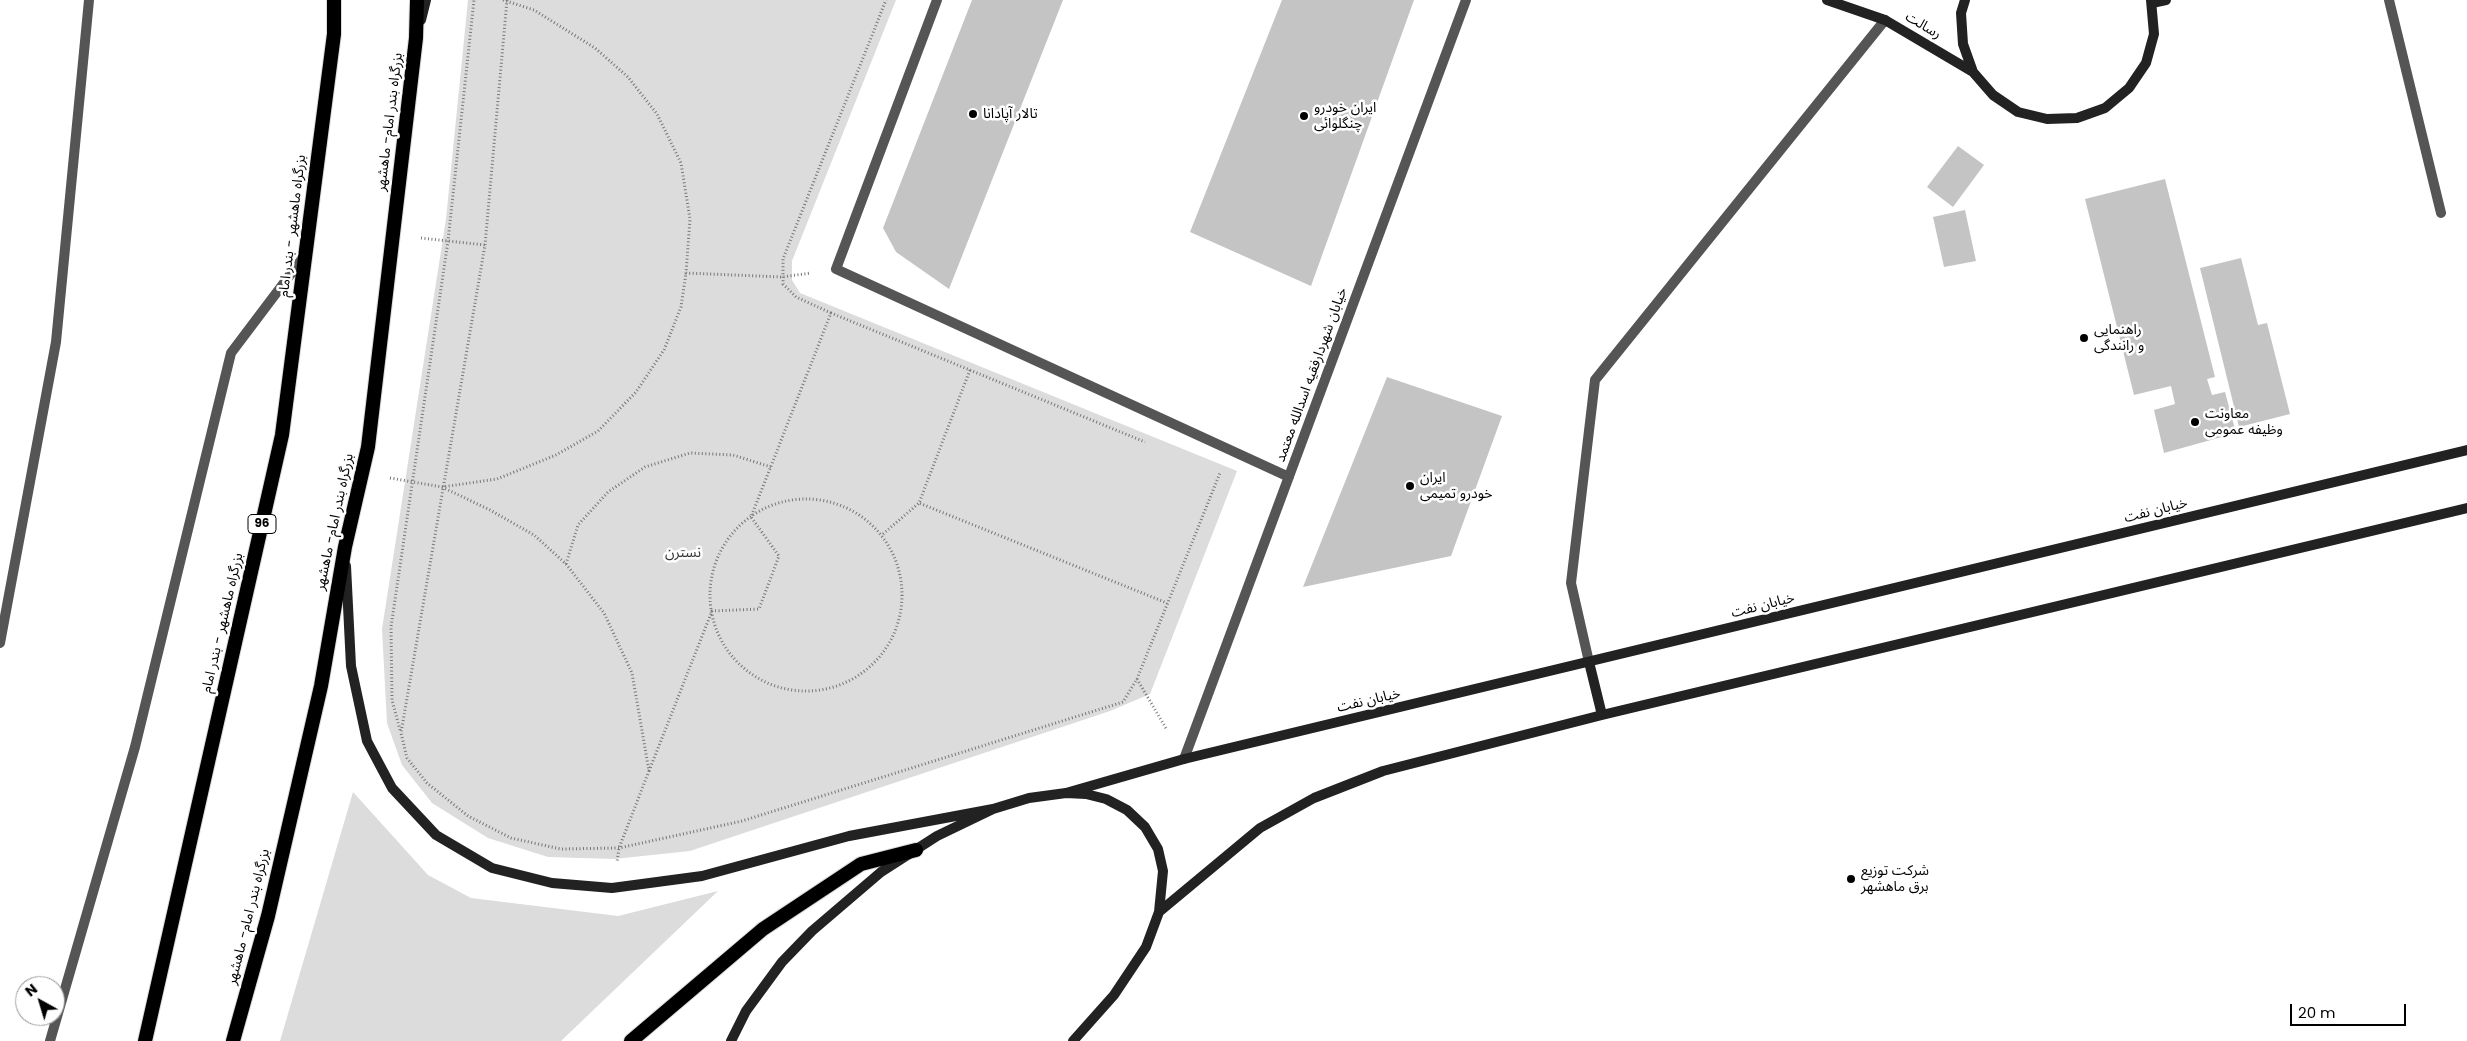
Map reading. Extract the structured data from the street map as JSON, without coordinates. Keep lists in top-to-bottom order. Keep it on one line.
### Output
{"streets":{"highway":["بزرگراه بندر امام- ماهشهر","بزرگراه ماهشهر - بندر امام","96"],"main road":["رسالت","خیابان نفت"],"street":["خیابان شهردارفقیه اسدالله معتمد"]},"crossings":[["خیابان شهردارفقیه اسدالله معتمد","خیابان نفت"]],"parks":["نسترن"],"places":["تالار آپادانا","ایران خودرو چنگلوائی","راهنمایی و رانندگی","معاونت وظیفه عمومی","ایران خودرو تمیمی","شرکت توزیع برق ماهشهر"],"scale_bar":"20 m","north":"top left"}
